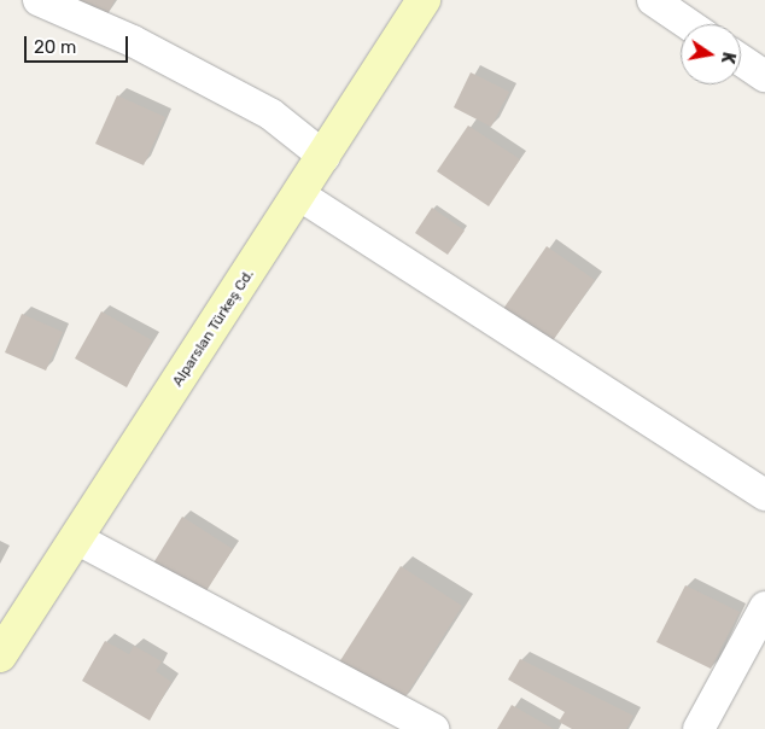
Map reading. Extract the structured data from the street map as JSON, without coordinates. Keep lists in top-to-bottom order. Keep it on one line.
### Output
{"streets":{"street":["Alparslan Türkeş Cd."]},"scale_bar":"20 m","north":"right"}
